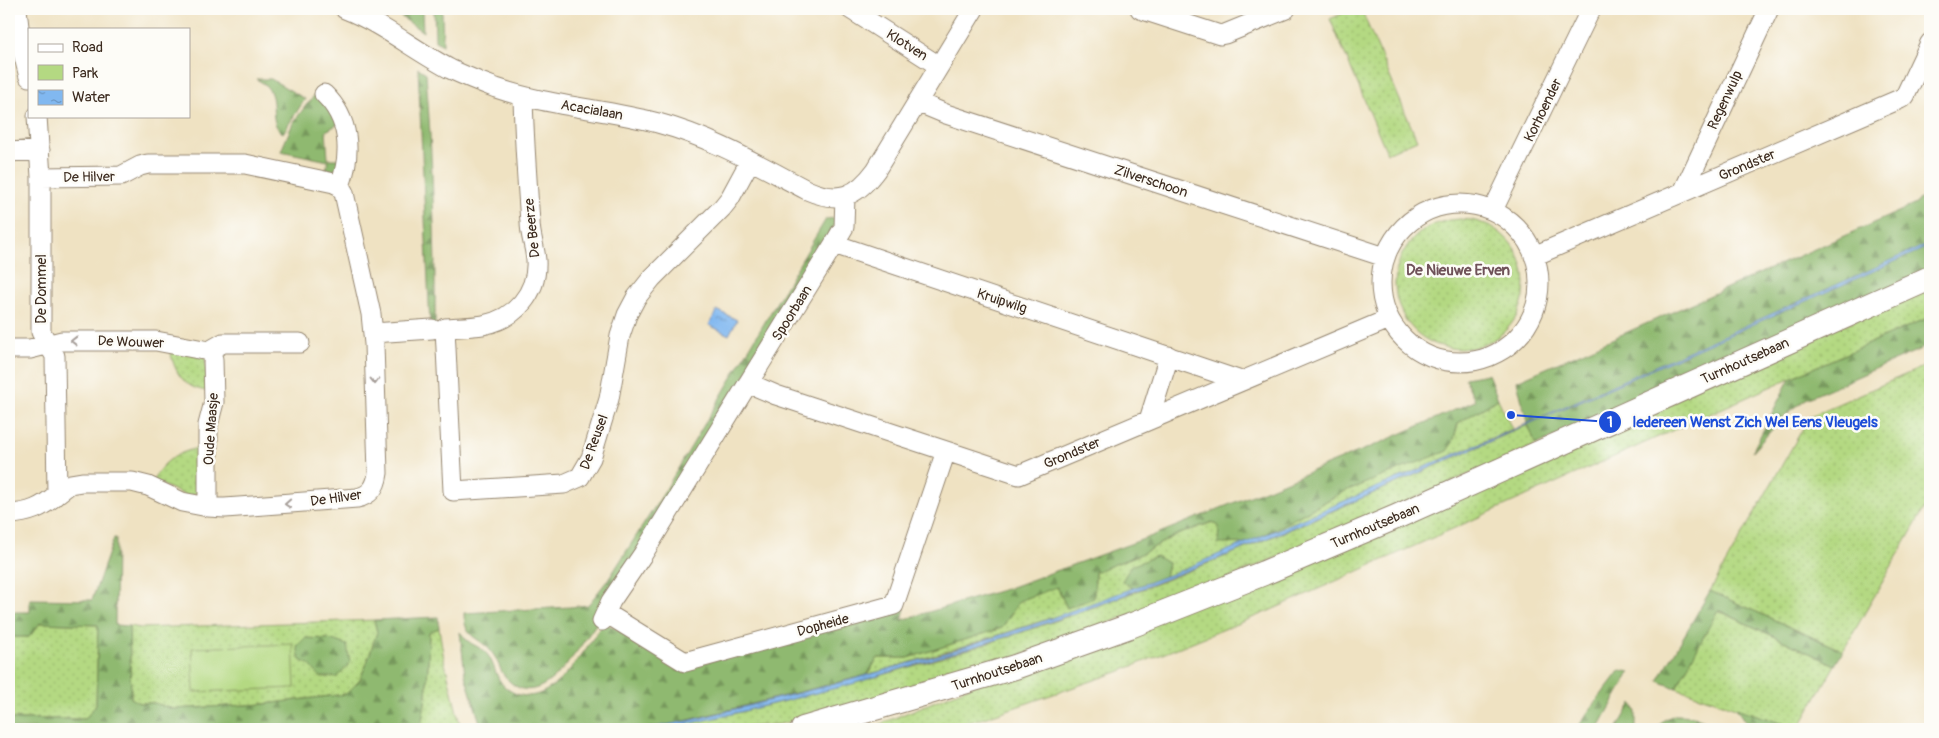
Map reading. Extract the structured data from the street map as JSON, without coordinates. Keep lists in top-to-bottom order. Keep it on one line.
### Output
{"streets":{"main road":["Turnhoutsebaan"],"street":["Klotven","Regenwulp","Acacialaan","Korhoender","Grondster","De Hilver","Zilverschoon","De Beerze","De Dommel","Kruipwilg","Spoorbaan","De Wouwer","Oude Maasje","De Reusel","Dopheide"]},"crossings":[["Regenwulp","Grondster"],["Acacialaan","De Beerze"],["Acacialaan","Spoorbaan"],["Acacialaan","De Reusel"],["Korhoender","Grondster"],["Korhoender","Zilverschoon"],["Grondster","Zilverschoon"],["Grondster","Kruipwilg"],["Grondster","Spoorbaan"],["Grondster","Dopheide"],["De Hilver","De Beerze"],["De Hilver","De Dommel"],["De Hilver","Oude Maasje"],["De Beerze","De Reusel"],["De Dommel","De Wouwer"],["Kruipwilg","Spoorbaan"],["Spoorbaan","Dopheide"],["De Wouwer","Oude Maasje"]],"one_way":["De Wouwer"],"districts":["De Nieuwe Erven"],"places":["Iedereen Wenst Zich Wel Eens Vleugels"],"legend":["Road","Park","Water"]}
